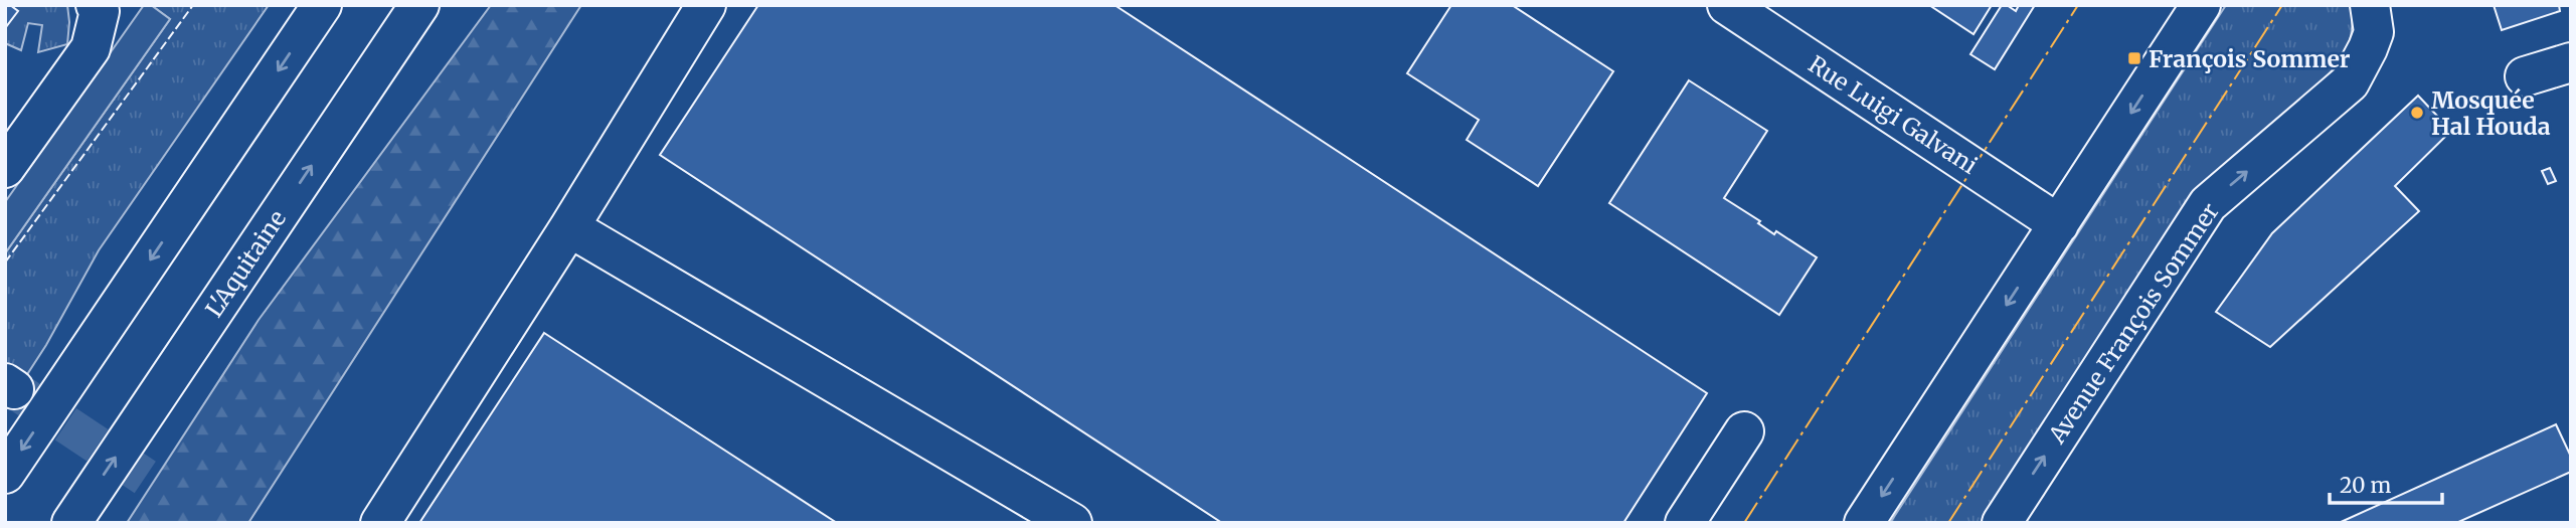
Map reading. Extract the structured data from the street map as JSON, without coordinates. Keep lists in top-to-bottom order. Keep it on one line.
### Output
{"streets":{"main road":["Rue Luigi Galvani","L'Aquitaine","Avenue François Sommer"]},"places":{"transit":["François Sommer"],"other":["Mosquée Hal Houda"]},"scale_bar":"20 m"}
